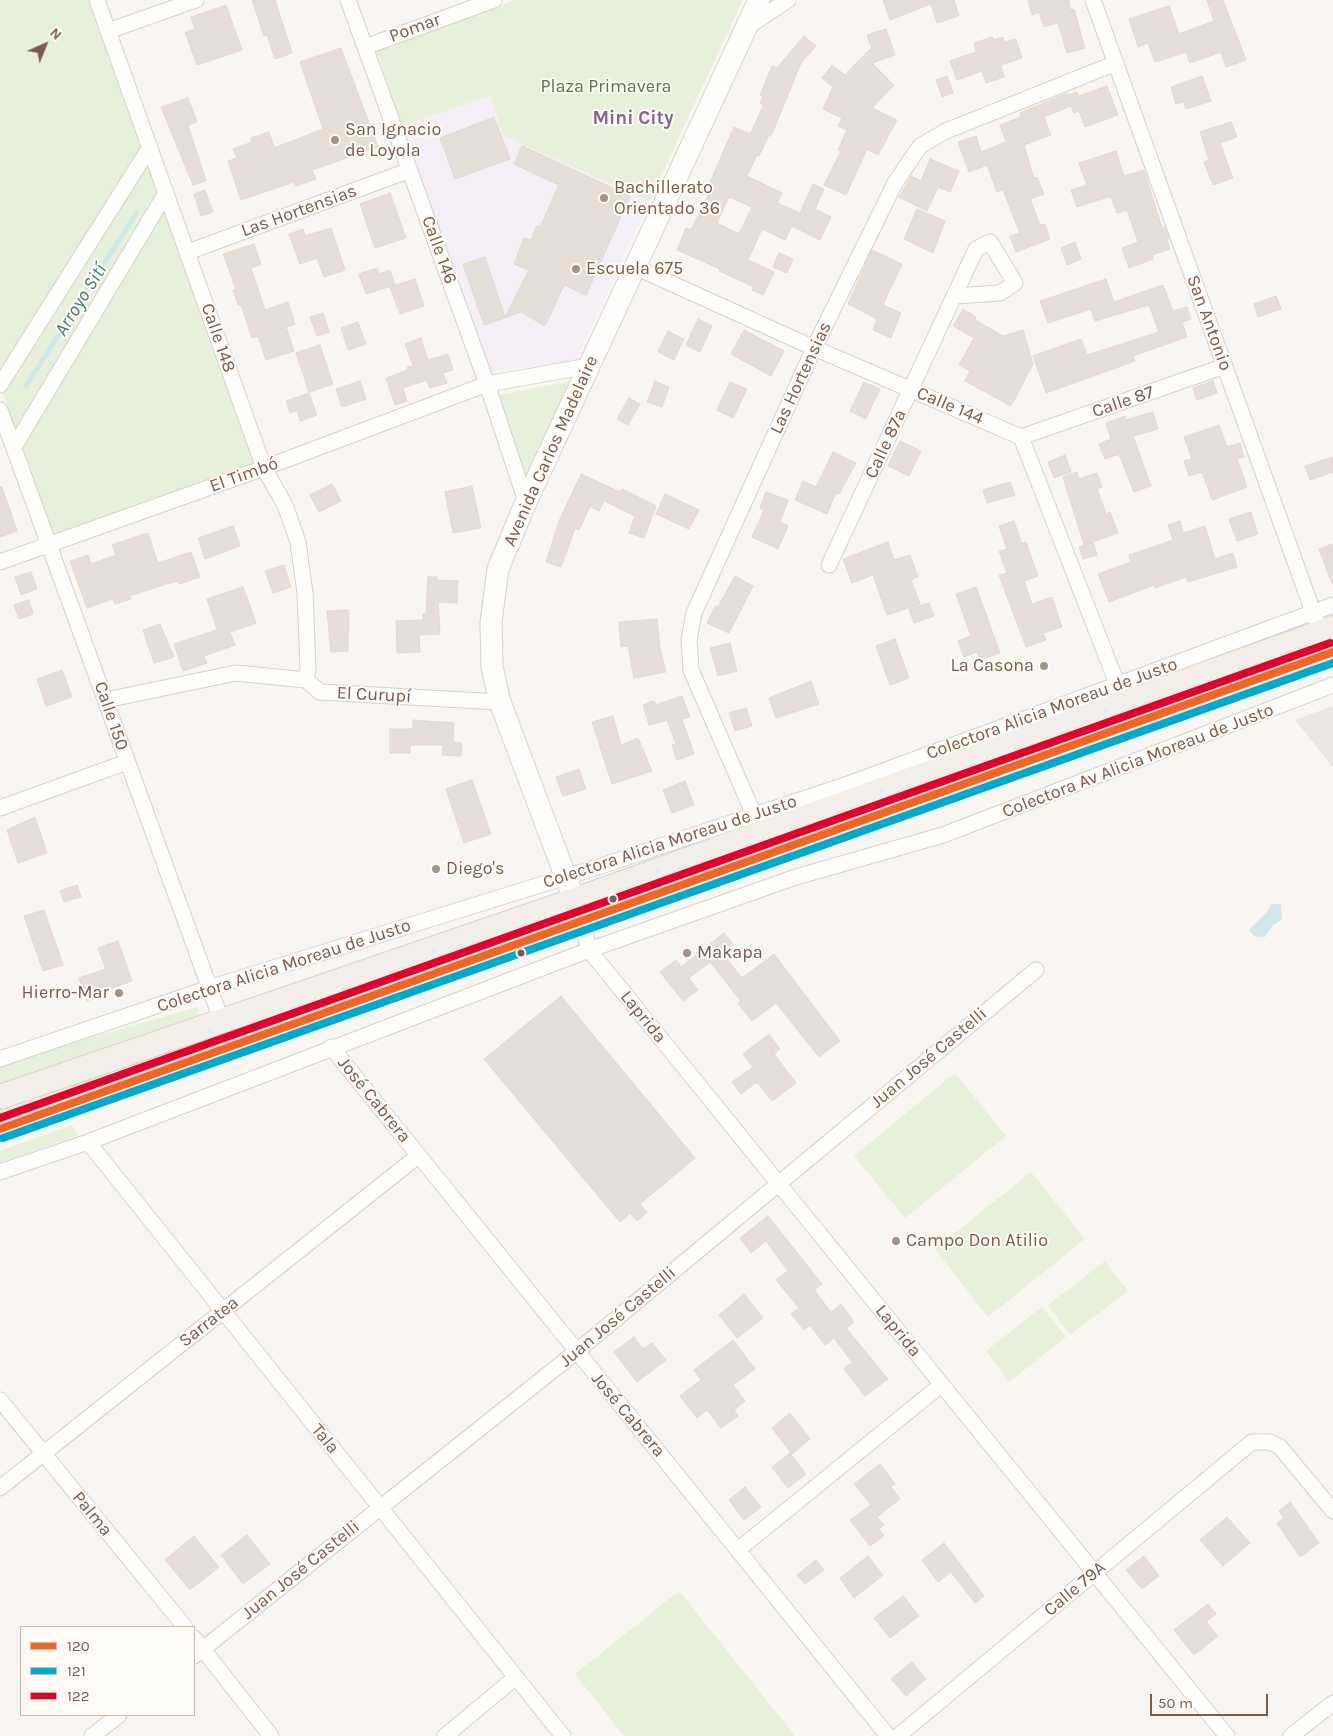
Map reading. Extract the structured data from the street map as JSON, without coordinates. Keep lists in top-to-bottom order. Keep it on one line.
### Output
{"streets":{"main road":["Avenida Carlos Madelaire"],"street":["Pomar","Las Hortensias","Calle 146","San Antonio","Calle 148","Calle 87","Calle 144","Calle 87a","El Timbó","El Curupí","Colectora Alicia Moreau de Justo","Calle 150","Colectora Av Alicia Moreau de Justo","Laprida","Juan José Castelli","José Cabrera","Sarratea","Tala","Palma","Calle 79A"]},"crossings":[["Pomar","Calle 146"],["Las Hortensias","Calle 146"],["Las Hortensias","San Antonio"],["Las Hortensias","Calle 148"],["Las Hortensias","Calle 144"],["Las Hortensias","Colectora Alicia Moreau de Justo"],["Calle 146","Avenida Carlos Madelaire"],["Calle 146","El Timbó"],["San Antonio","Calle 87"],["San Antonio","Colectora Alicia Moreau de Justo"],["Calle 148","El Timbó"],["Calle 148","El Curupí"],["Calle 87","Calle 144"],["Calle 144","Calle 87a"],["Calle 144","Avenida Carlos Madelaire"],["Avenida Carlos Madelaire","El Curupí"],["Avenida Carlos Madelaire","Colectora Alicia Moreau de Justo"],["Avenida Carlos Madelaire","Laprida"],["El Timbó","Calle 150"],["El Curupí","Calle 150"],["Colectora Alicia Moreau de Justo","Calle 150"],["Colectora Av Alicia Moreau de Justo","Laprida"],["Laprida","Juan José Castelli"],["Laprida","Calle 79A"],["Juan José Castelli","José Cabrera"],["Juan José Castelli","Tala"],["José Cabrera","Sarratea"],["Sarratea","Tala"],["Sarratea","Palma"]],"districts":["Mini City"],"water":["Arroyo Sití"],"parks":["Plaza Primavera"],"places":["San Ignacio de Loyola","Bachillerato Orientado 36","Escuela 675","La Casona","Diego's","Makapa","Hierro-Mar","Campo Don Atilio"],"lines":["transit line 122","transit line 120","transit line 121"],"legend":["120","121","122"],"scale_bar":"50 m","north":"top right"}
